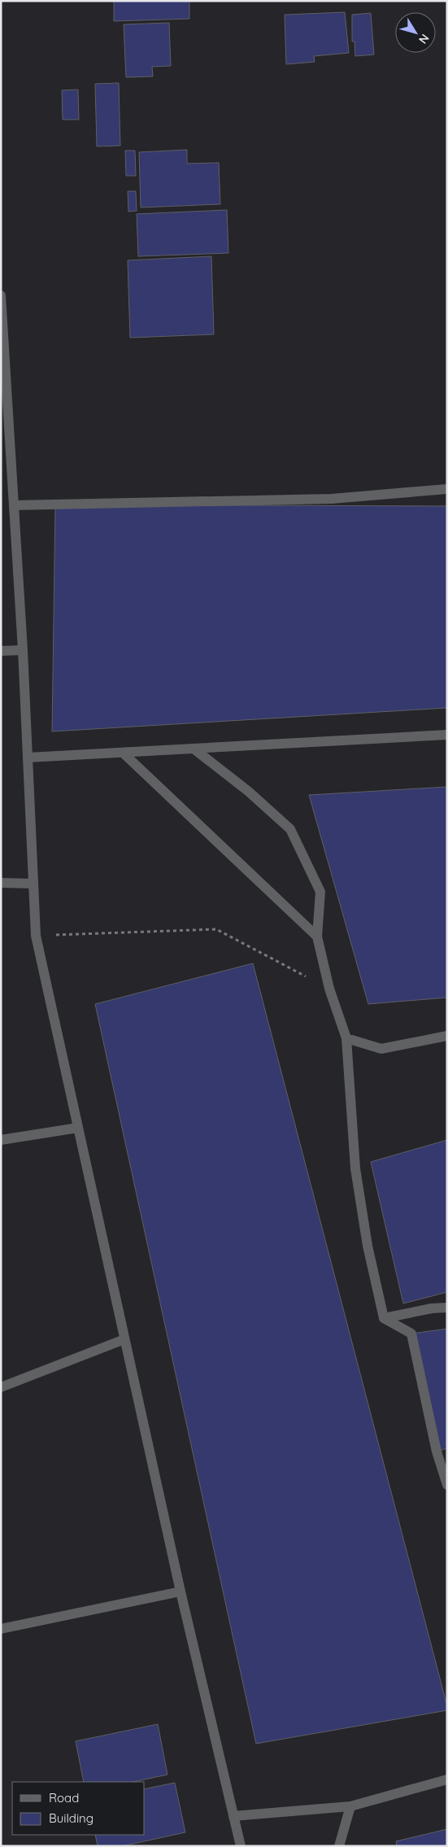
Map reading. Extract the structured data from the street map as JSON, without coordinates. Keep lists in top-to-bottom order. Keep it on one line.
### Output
{"legend":["Road","Building"],"north":"bottom right"}
